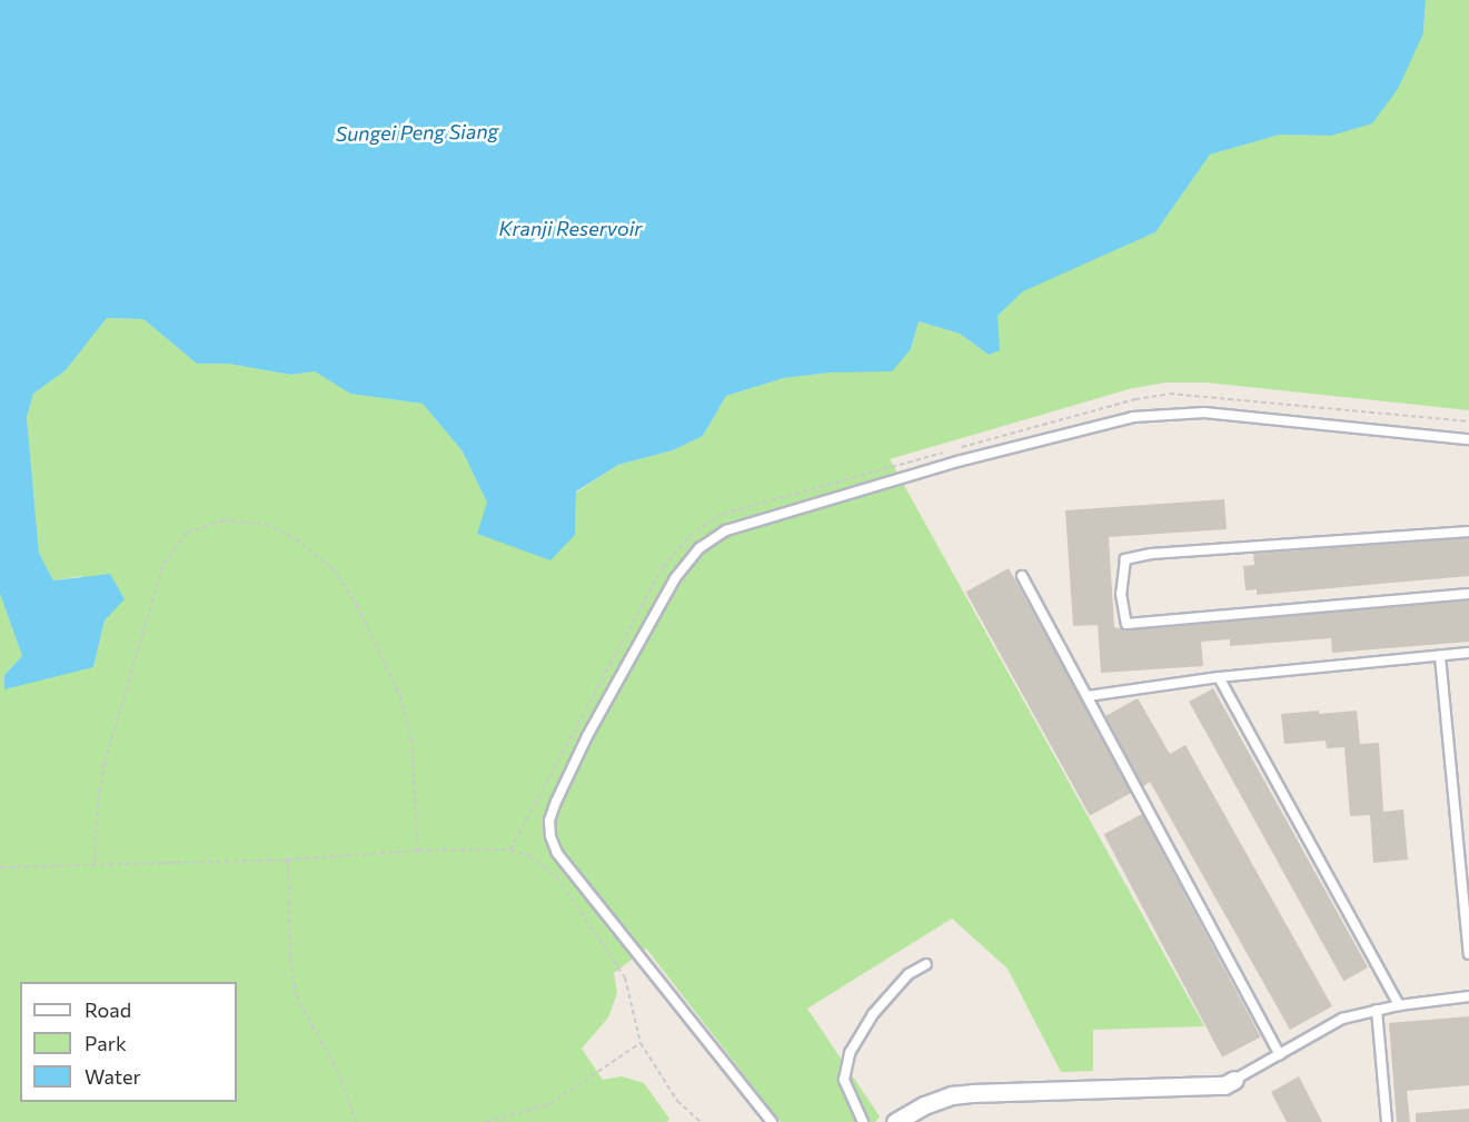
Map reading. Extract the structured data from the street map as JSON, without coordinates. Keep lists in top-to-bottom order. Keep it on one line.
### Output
{"water":["Sungei Peng Siang","Kranji Reservoir"],"legend":["Road","Park","Water"]}
